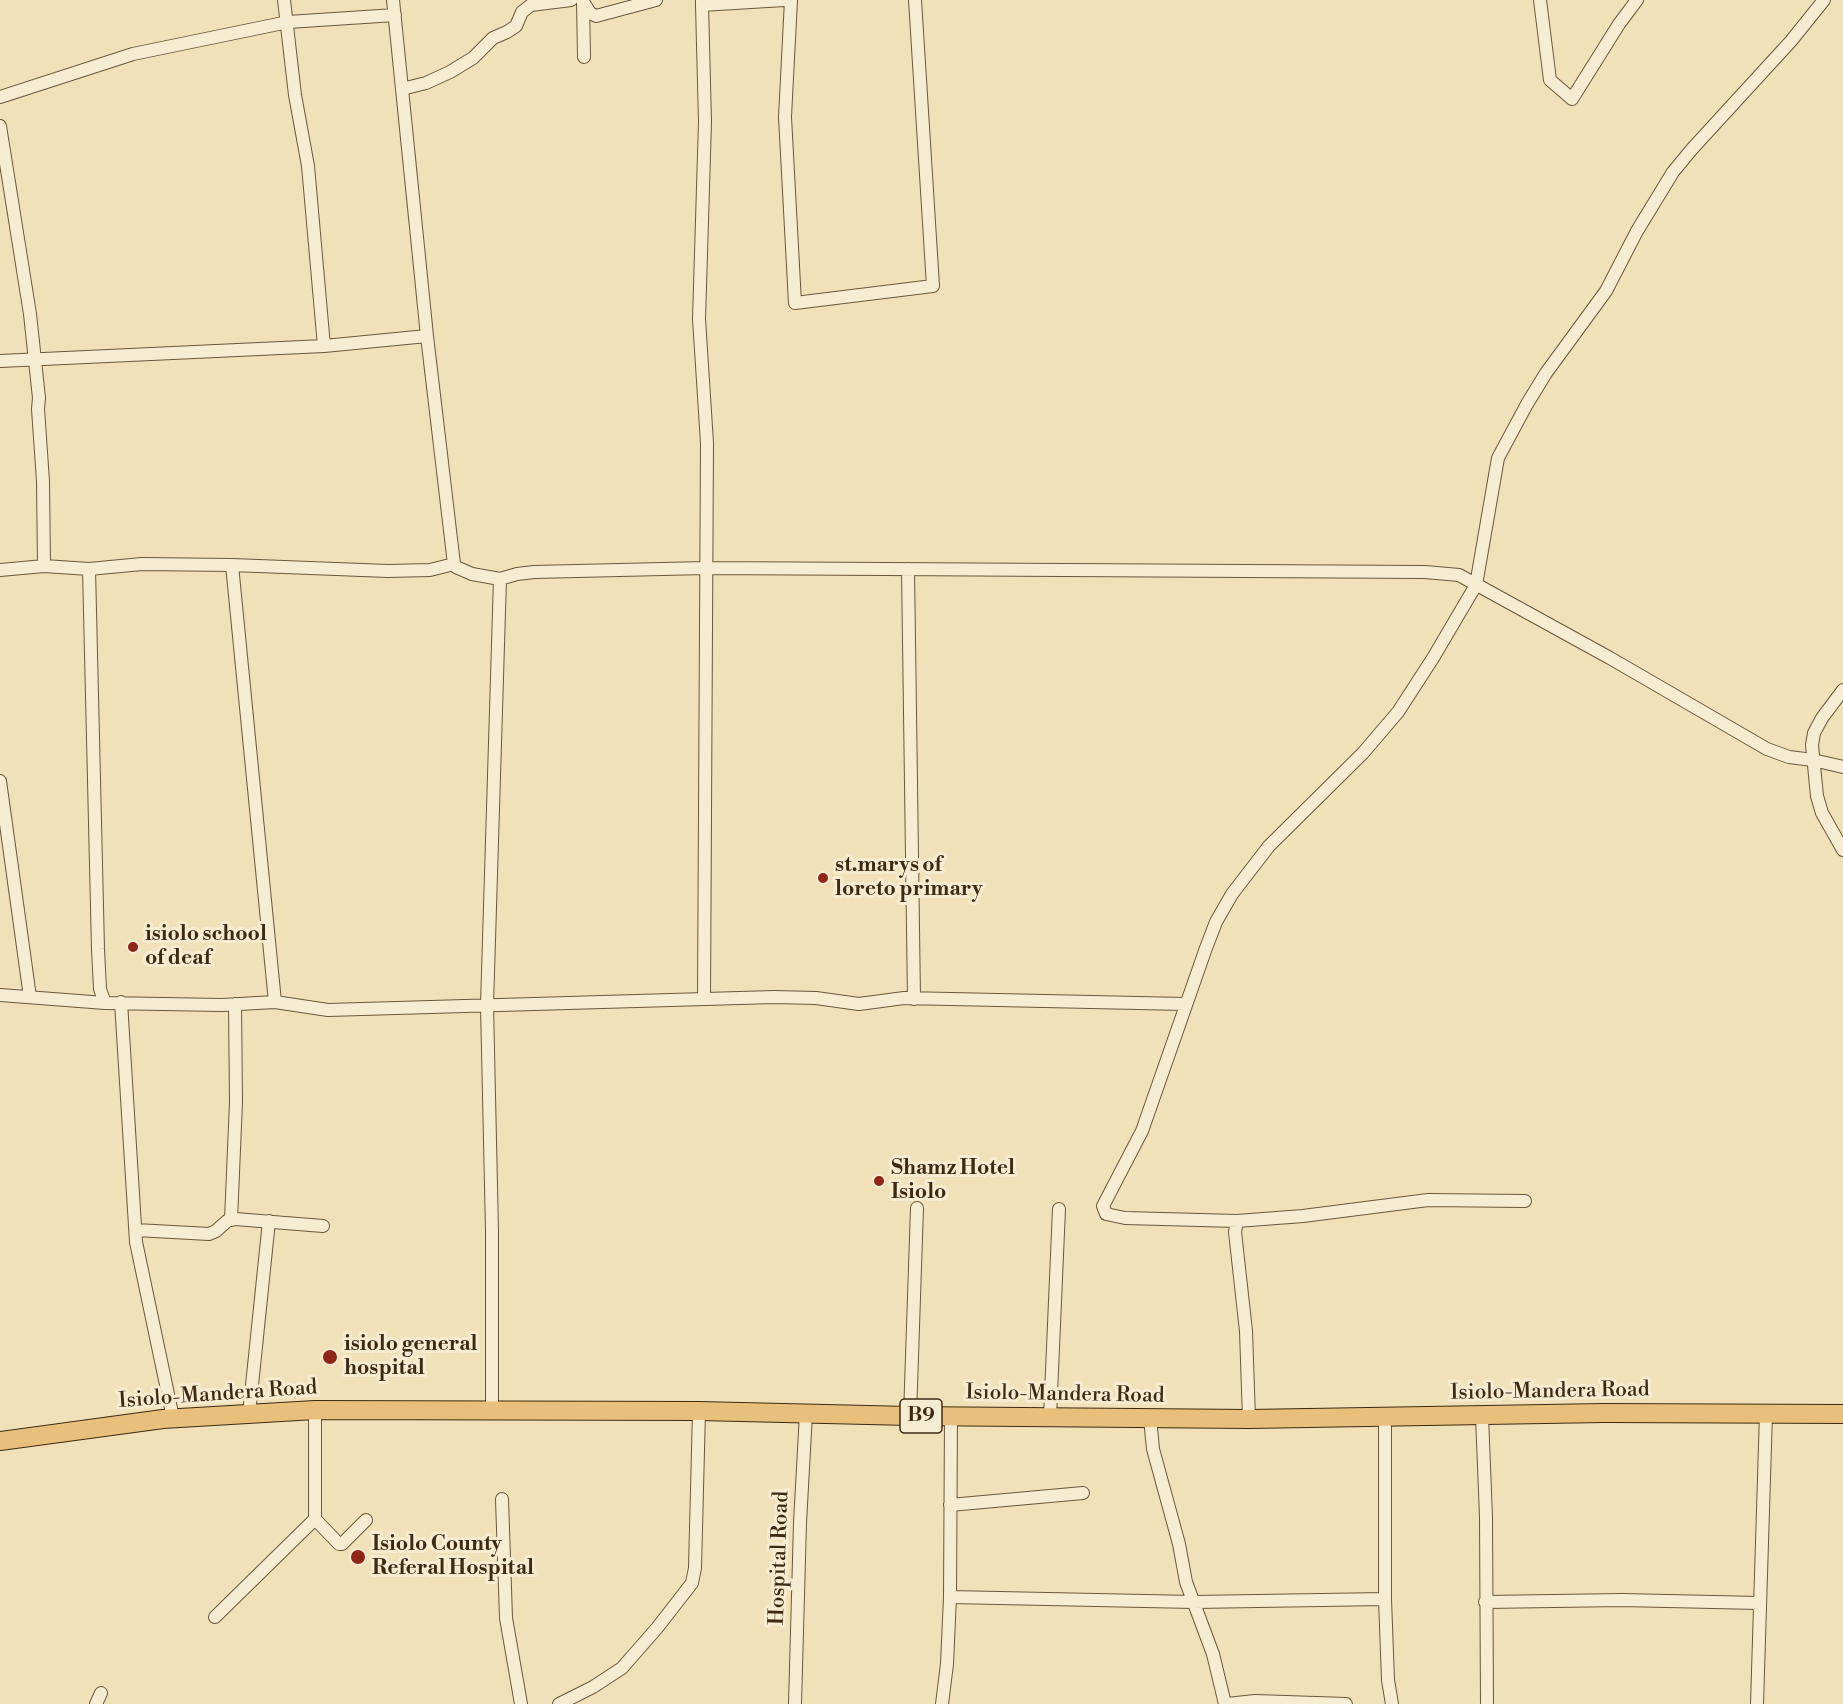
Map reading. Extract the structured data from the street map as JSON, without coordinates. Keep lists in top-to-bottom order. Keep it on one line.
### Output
{"streets":{"highway":["Isiolo-Mandera Road","B9"],"street":["Hospital Road"]},"crossings":[["Isiolo-Mandera Road","Hospital Road"]],"places":["st.marys of loreto primary","isiolo school of deaf","Shamz Hotel Isiolo","isiolo general hospital","Isiolo County Referal Hospital"]}
